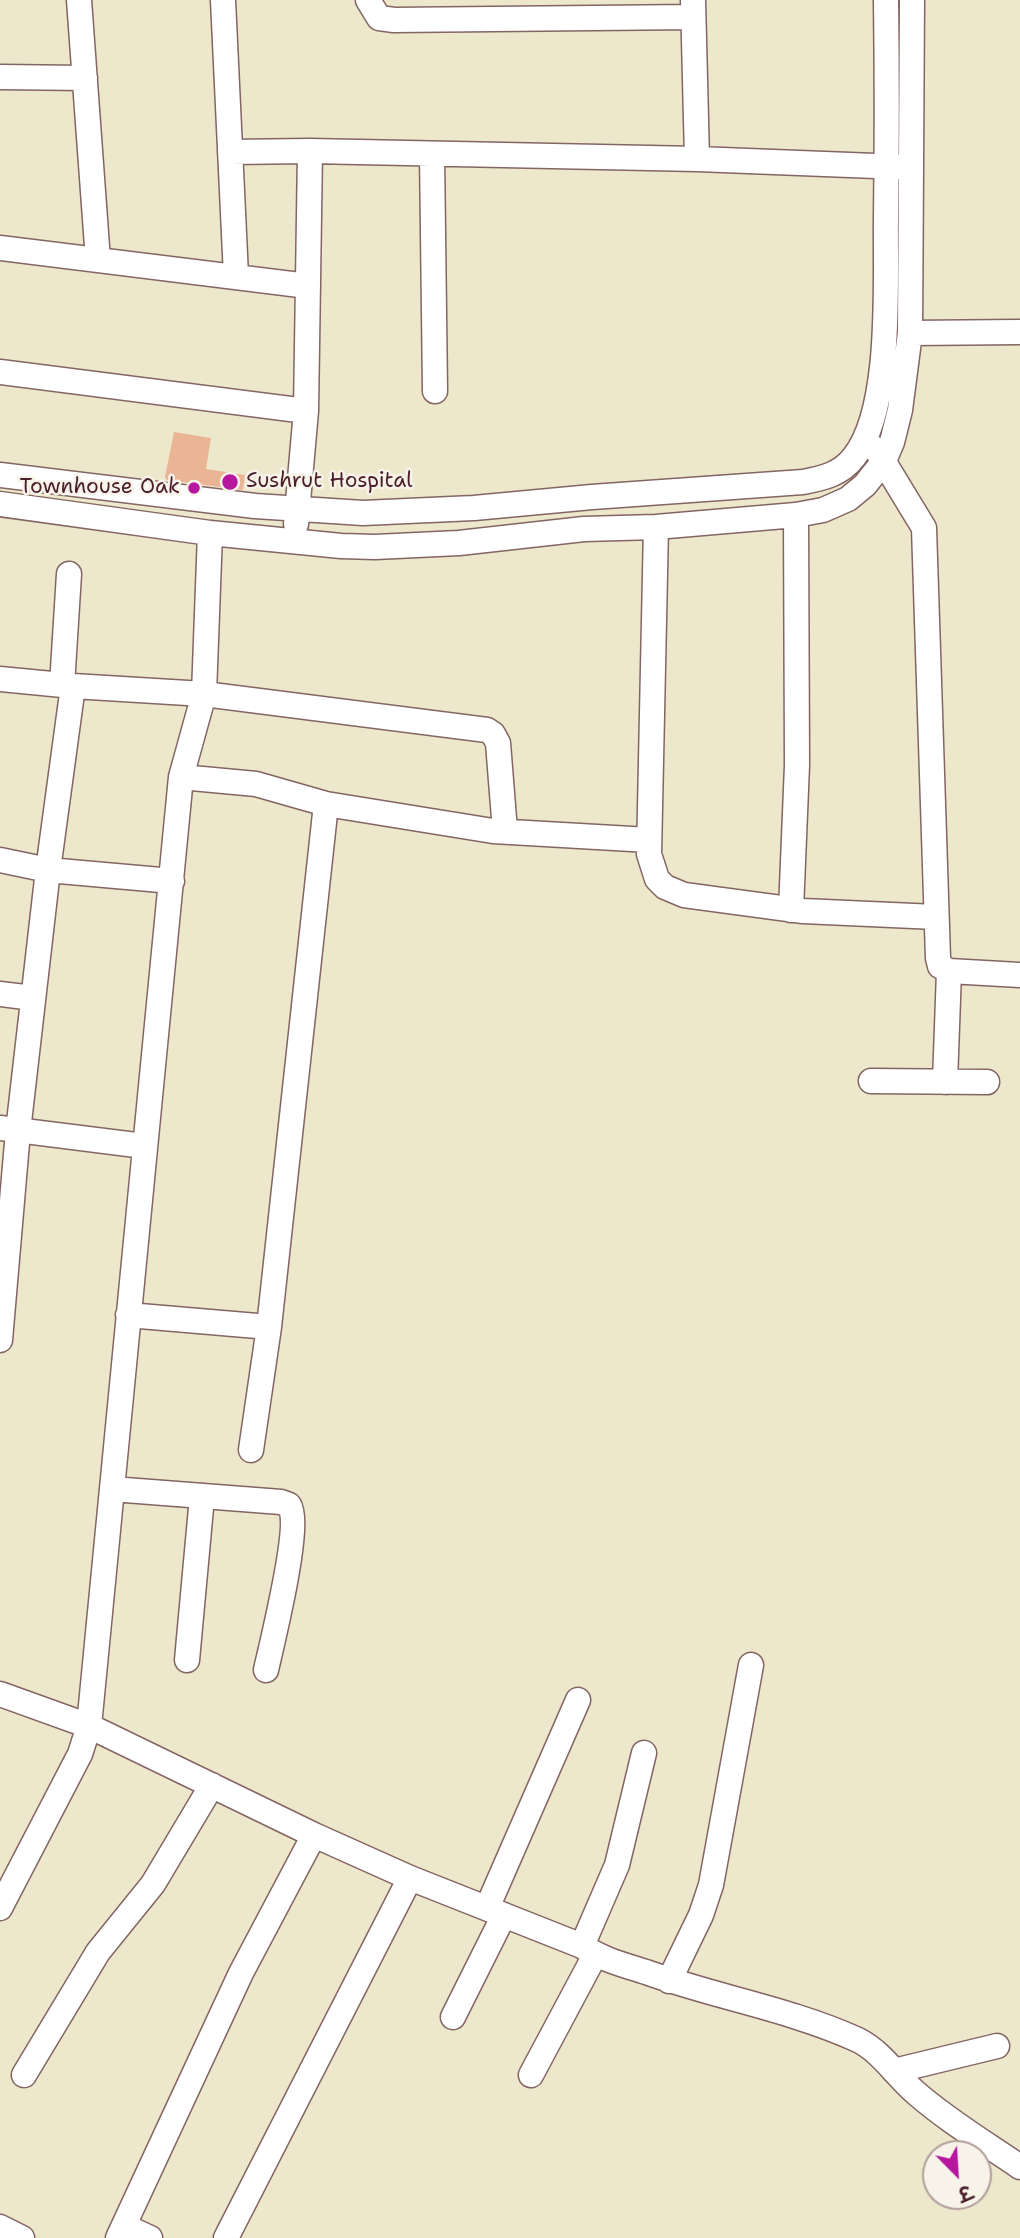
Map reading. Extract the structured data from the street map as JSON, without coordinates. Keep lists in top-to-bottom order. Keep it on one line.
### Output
{"places":["Sushrut Hospital","Townhouse Oak"],"north":"bottom right"}
